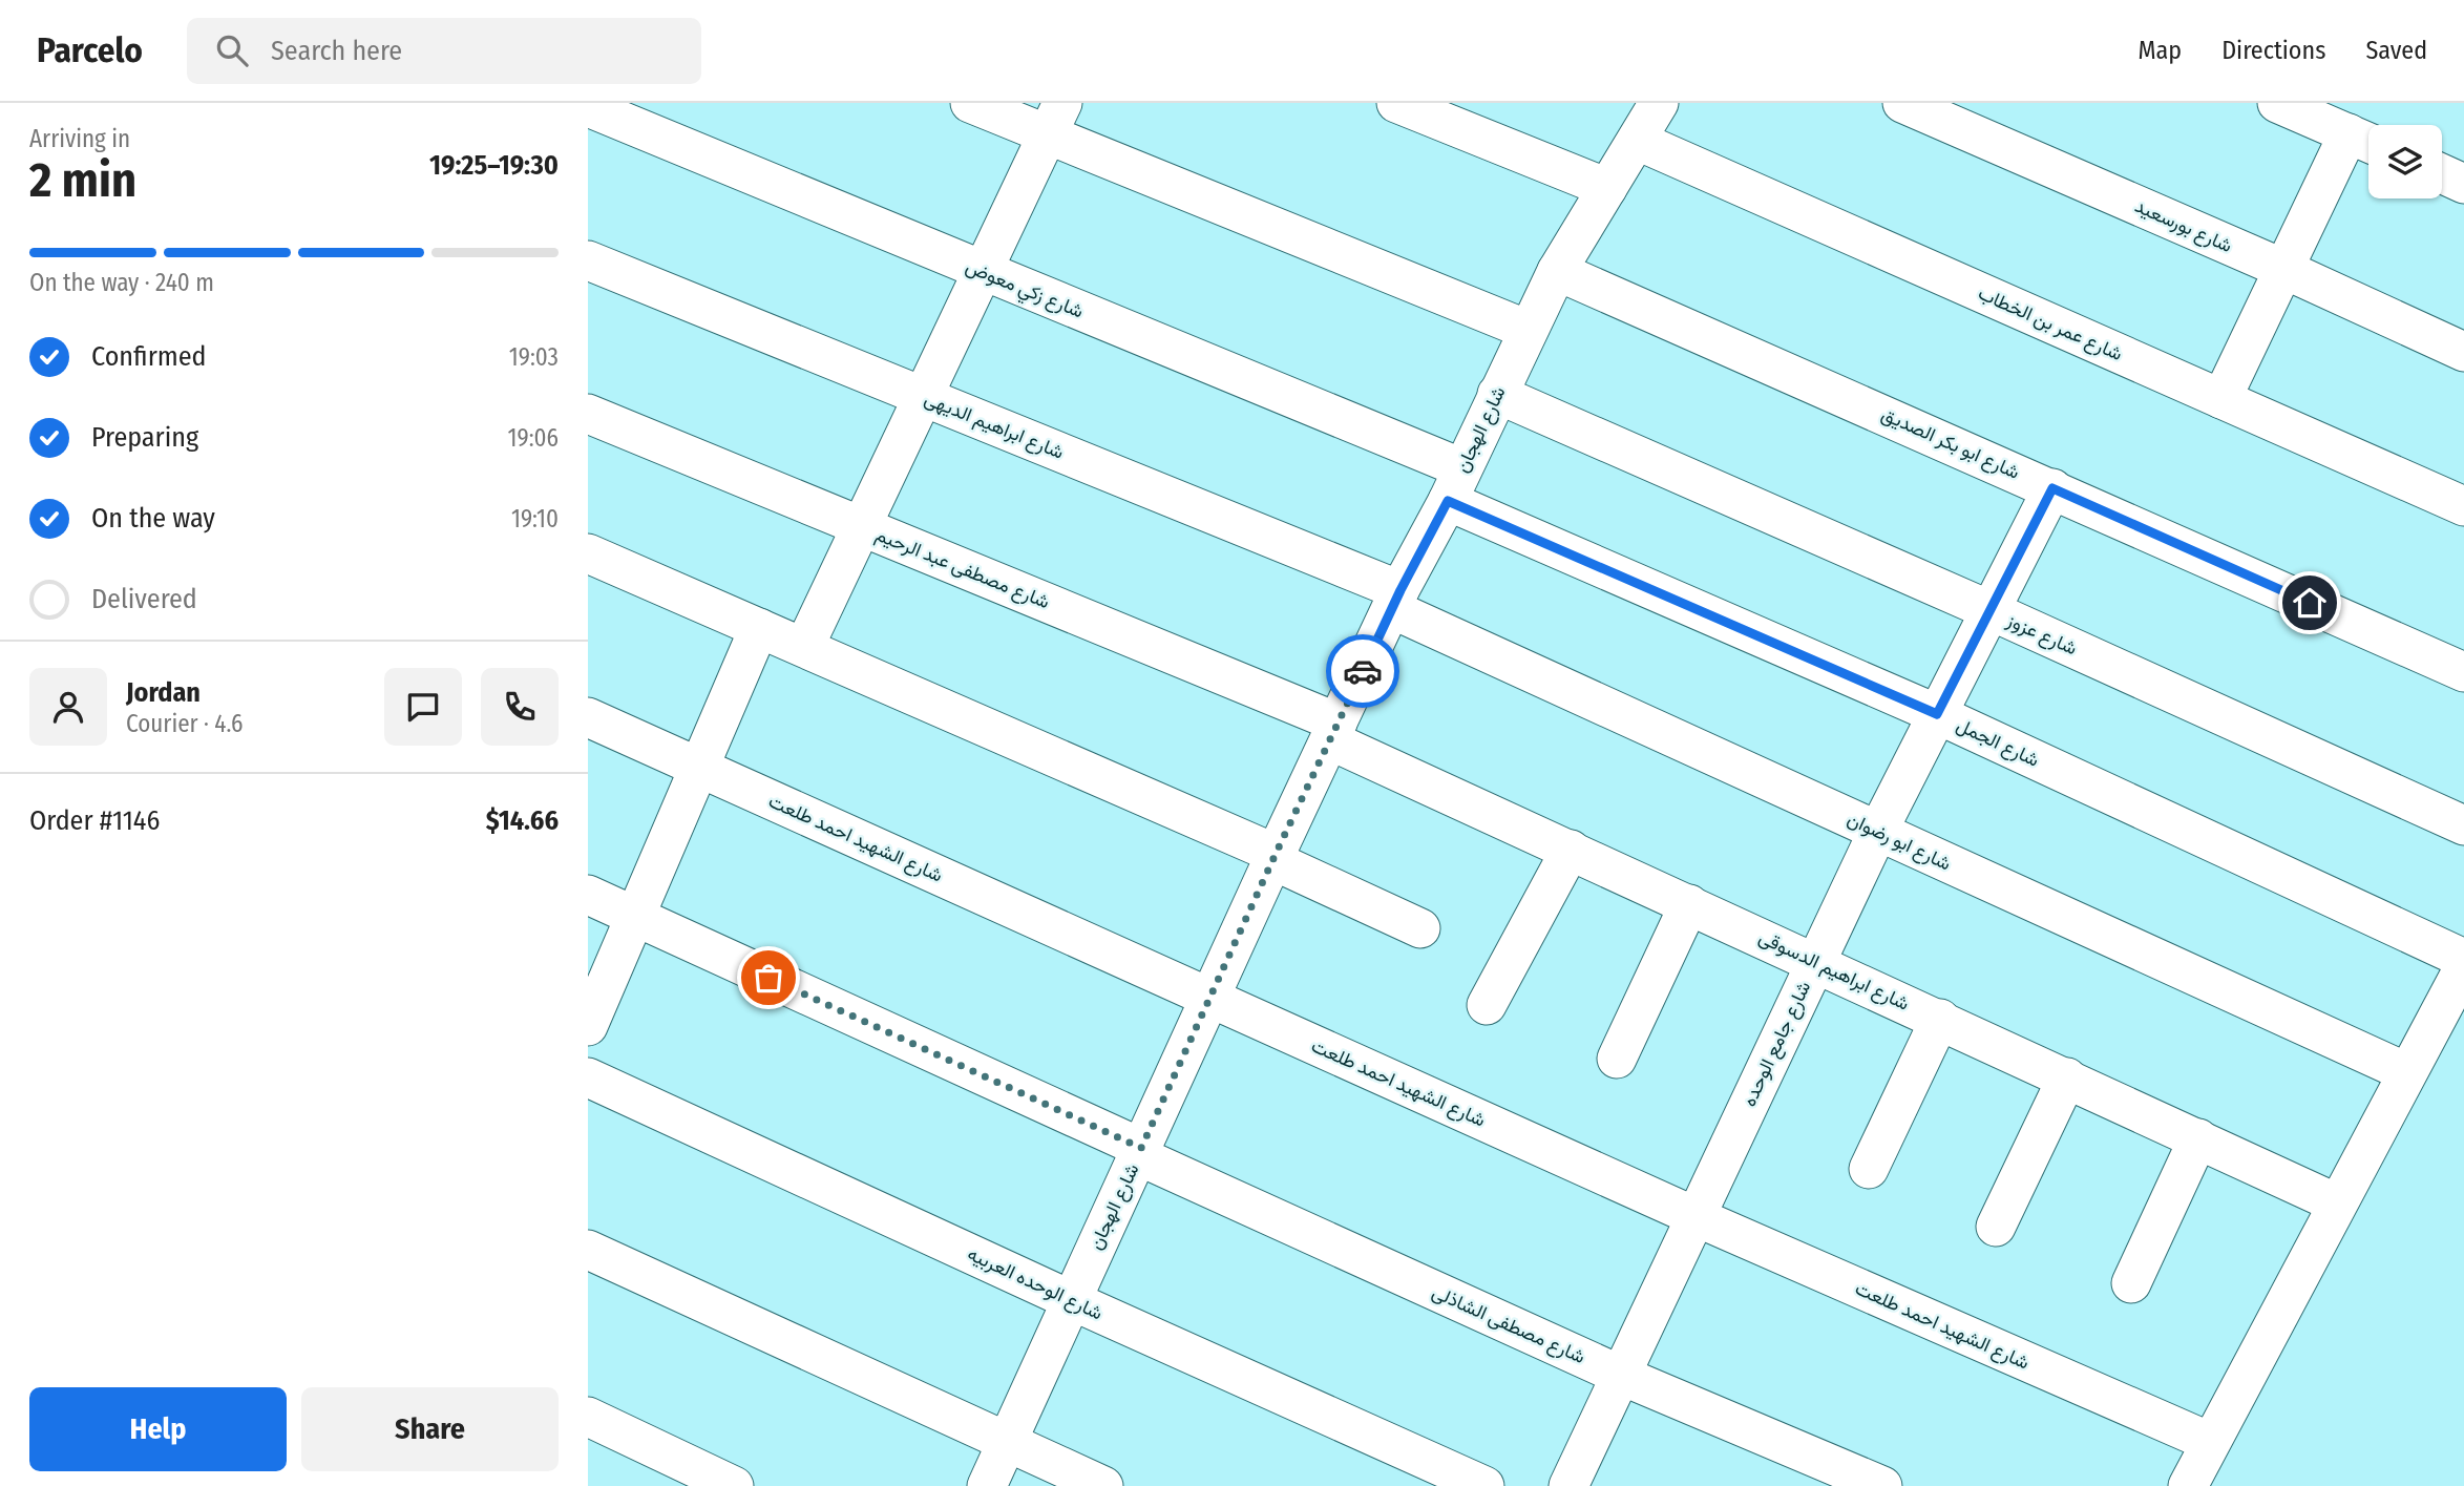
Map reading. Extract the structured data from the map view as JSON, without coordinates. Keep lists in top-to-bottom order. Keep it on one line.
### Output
{"streets":{"street":["شارع بورسعيد","شارع زكي معوض","شارع عمر بن الخطاب","شارع ابراهيم الديهى","شارع الهجان","شارع ابو بكر الصديق","شارع مصطفى عبد الرحيم","شارع عزوز","شارع الجمل","شارع الشهيد احمد طلعت","شارع ابو رضوان","شارع ابراهيم الدسوقى","شارع جامع الوحده","شارع الوحده العربيه","شارع مصطفى الشاذلى"]},"crossings":[["شارع زكي معوض","شارع الهجان"],["شارع زكي معوض","شارع الجمل"],["شارع عمر بن الخطاب","شارع الهجان"],["شارع ابراهيم الديهى","شارع الهجان"],["شارع ابراهيم الديهى","شارع ابو رضوان"],["شارع الهجان","شارع ابو بكر الصديق"],["شارع الهجان","شارع مصطفى عبد الرحيم"],["شارع الهجان","شارع عزوز"],["شارع الهجان","شارع الجمل"],["شارع الهجان","شارع الشهيد احمد طلعت"],["شارع الهجان","شارع ابو رضوان"],["شارع الهجان","شارع ابراهيم الدسوقى"],["شارع الهجان","شارع الوحده العربيه"],["شارع الهجان","شارع مصطفى الشاذلى"],["شارع ابو بكر الصديق","شارع جامع الوحده"],["شارع مصطفى عبد الرحيم","شارع ابراهيم الدسوقى"],["شارع عزوز","شارع جامع الوحده"],["شارع الجمل","شارع جامع الوحده"],["شارع الشهيد احمد طلعت","شارع جامع الوحده"],["شارع ابو رضوان","شارع جامع الوحده"],["شارع ابراهيم الدسوقى","شارع جامع الوحده"],["شارع جامع الوحده","شارع مصطفى الشاذلى"]],"page":{"header":"Parcelo","search":"Search here","nav":["Map","Directions","Saved"],"heading":["2 min","Arriving in","19:25–19:30"],"panel":["Jordan","Courier · 4.6","Order #1146","$14.66"],"bar":"On the way · 240 m","list":[["Confirmed","19:03"],["Preparing","19:06"],["On the way","19:10"],"Delivered"],"buttons":["Help","Share"]}}
